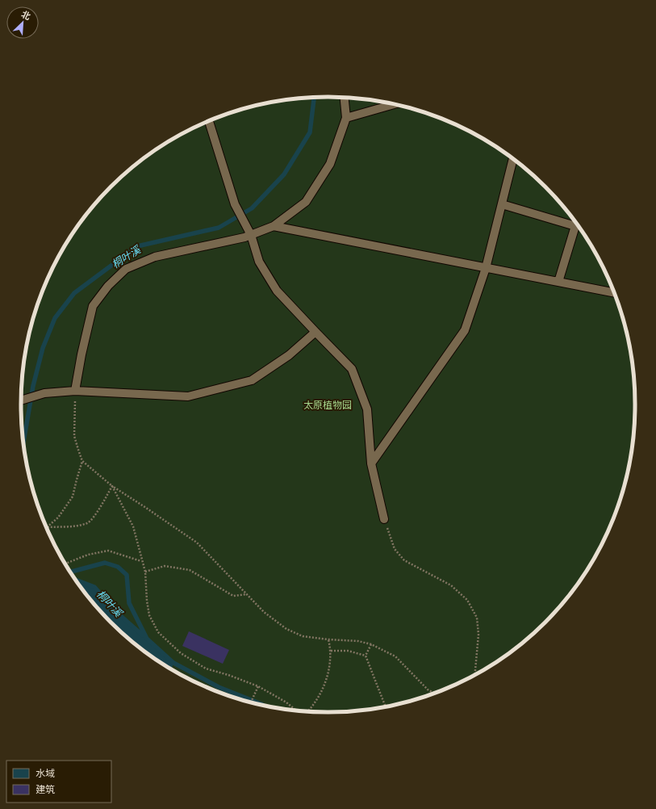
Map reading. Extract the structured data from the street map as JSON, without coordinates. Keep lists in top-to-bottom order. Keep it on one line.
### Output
{"water":["桐叶溪"],"parks":["太原植物园"],"legend":["水域","建筑"],"north":"top right"}
